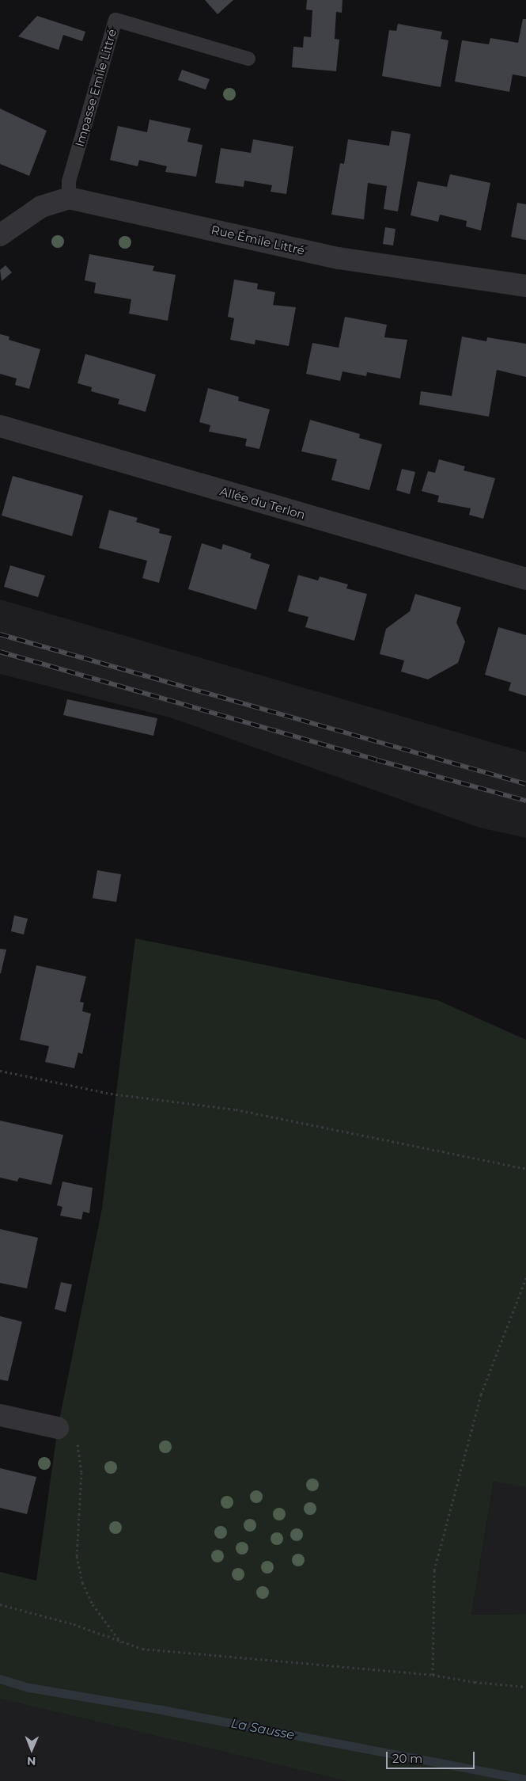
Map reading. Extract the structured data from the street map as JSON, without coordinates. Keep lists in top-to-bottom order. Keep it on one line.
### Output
{"streets":{"street":["Rue Émile Littré","Allée du Terlon"],"lane":["Impasse Emile Littré"]},"crossings":[["Impasse Emile Littré","Rue Émile Littré"]],"water":["La Sausse"],"scale_bar":"20 m","north":"bottom"}
